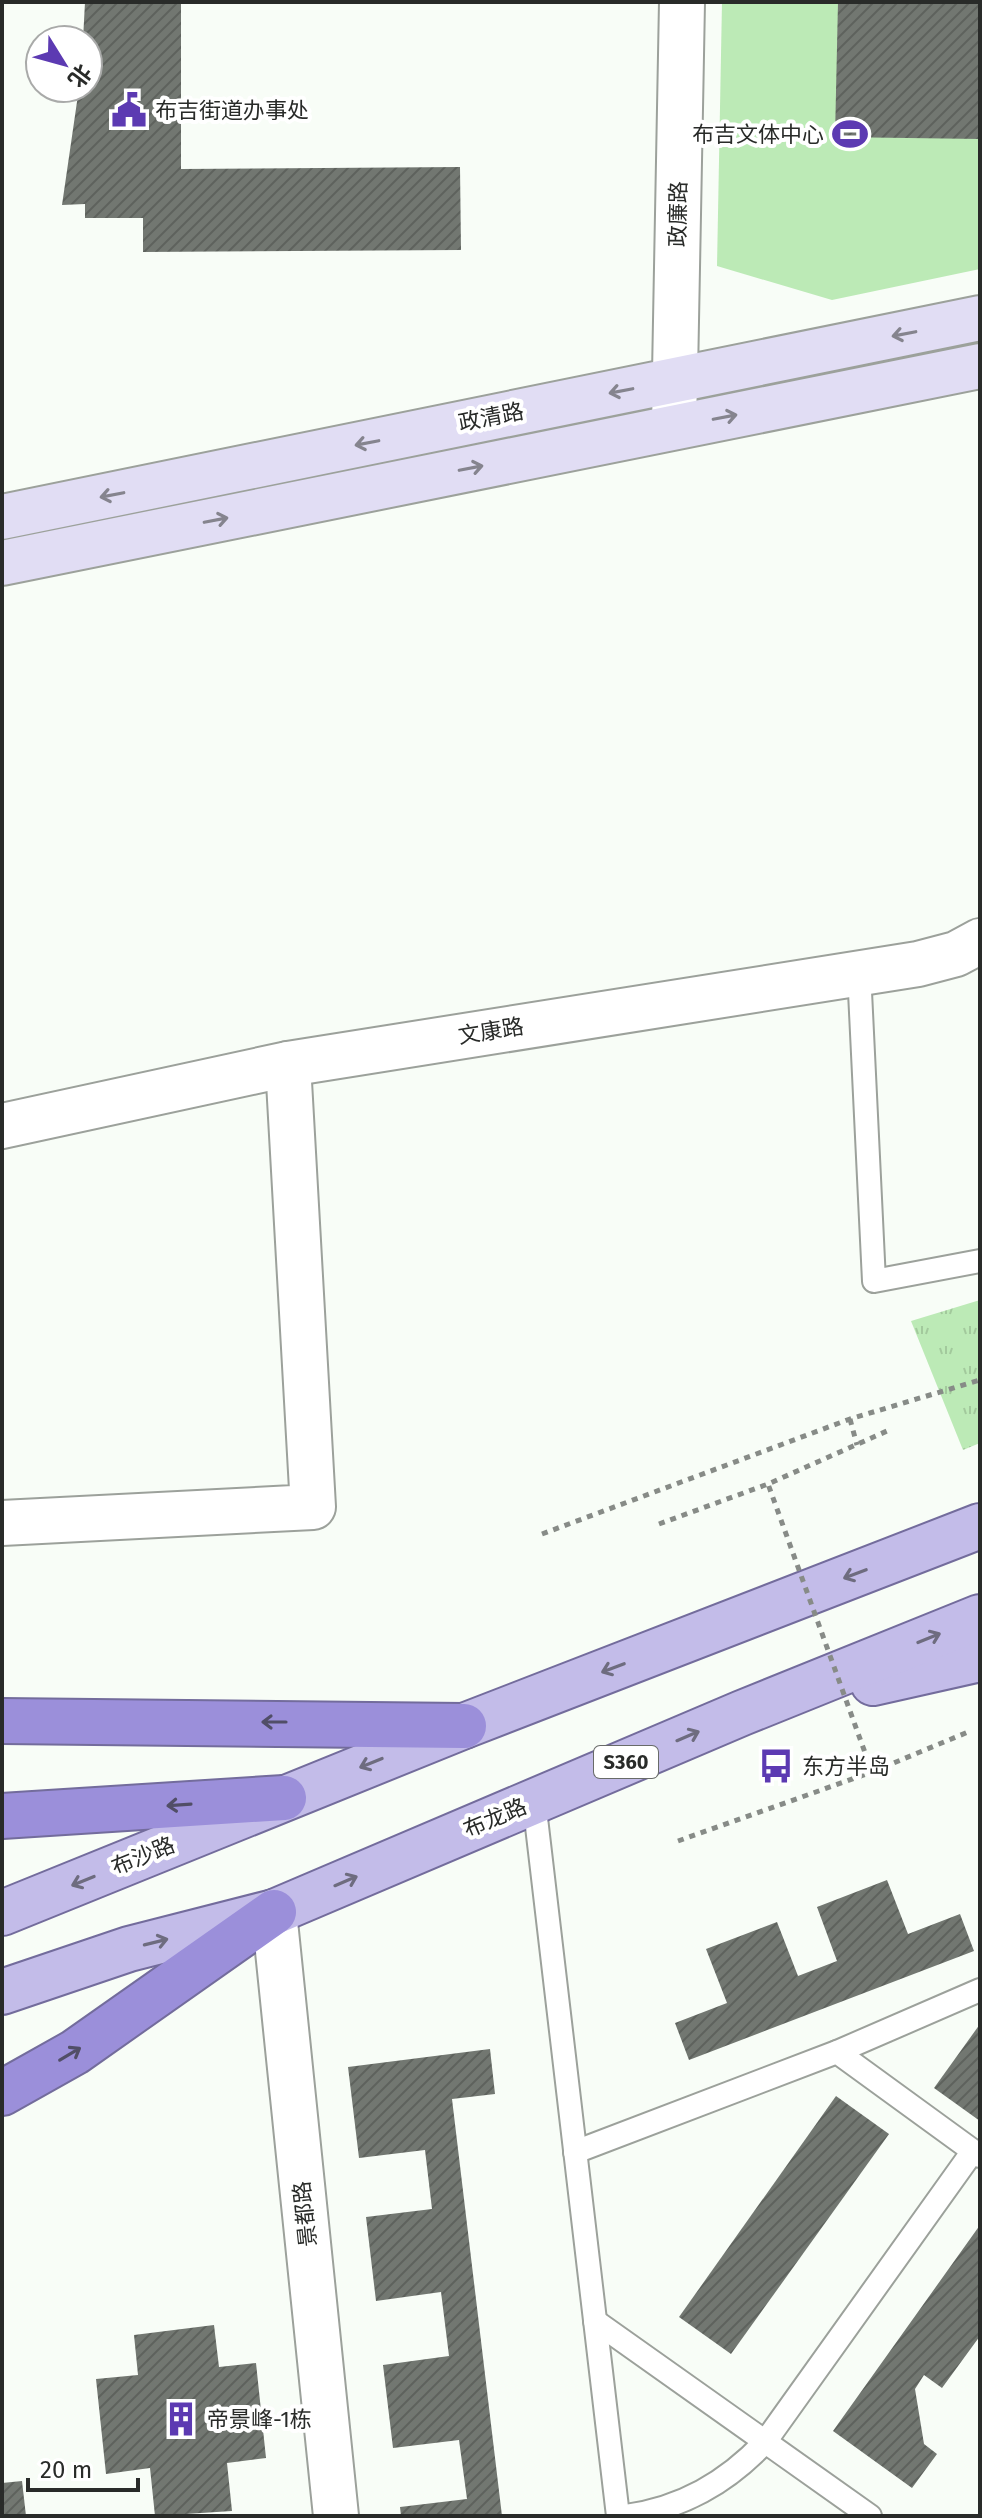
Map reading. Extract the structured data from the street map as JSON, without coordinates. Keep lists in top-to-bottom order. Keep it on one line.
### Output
{"streets":{"main road":["S360","布龙路","布沙路"],"street":["政廉路","政清路","文康路","景都路"]},"crossings":[["政廉路","政清路"],["布龙路","景都路"]],"one_way":["布沙路"],"places":{"public building":["布吉街道办事处"],"sports":["布吉文体中心"],"bus stop":["东方半岛"],"building":["帝景峰-1栋"]},"scale_bar":"20 m","north":"bottom right"}
